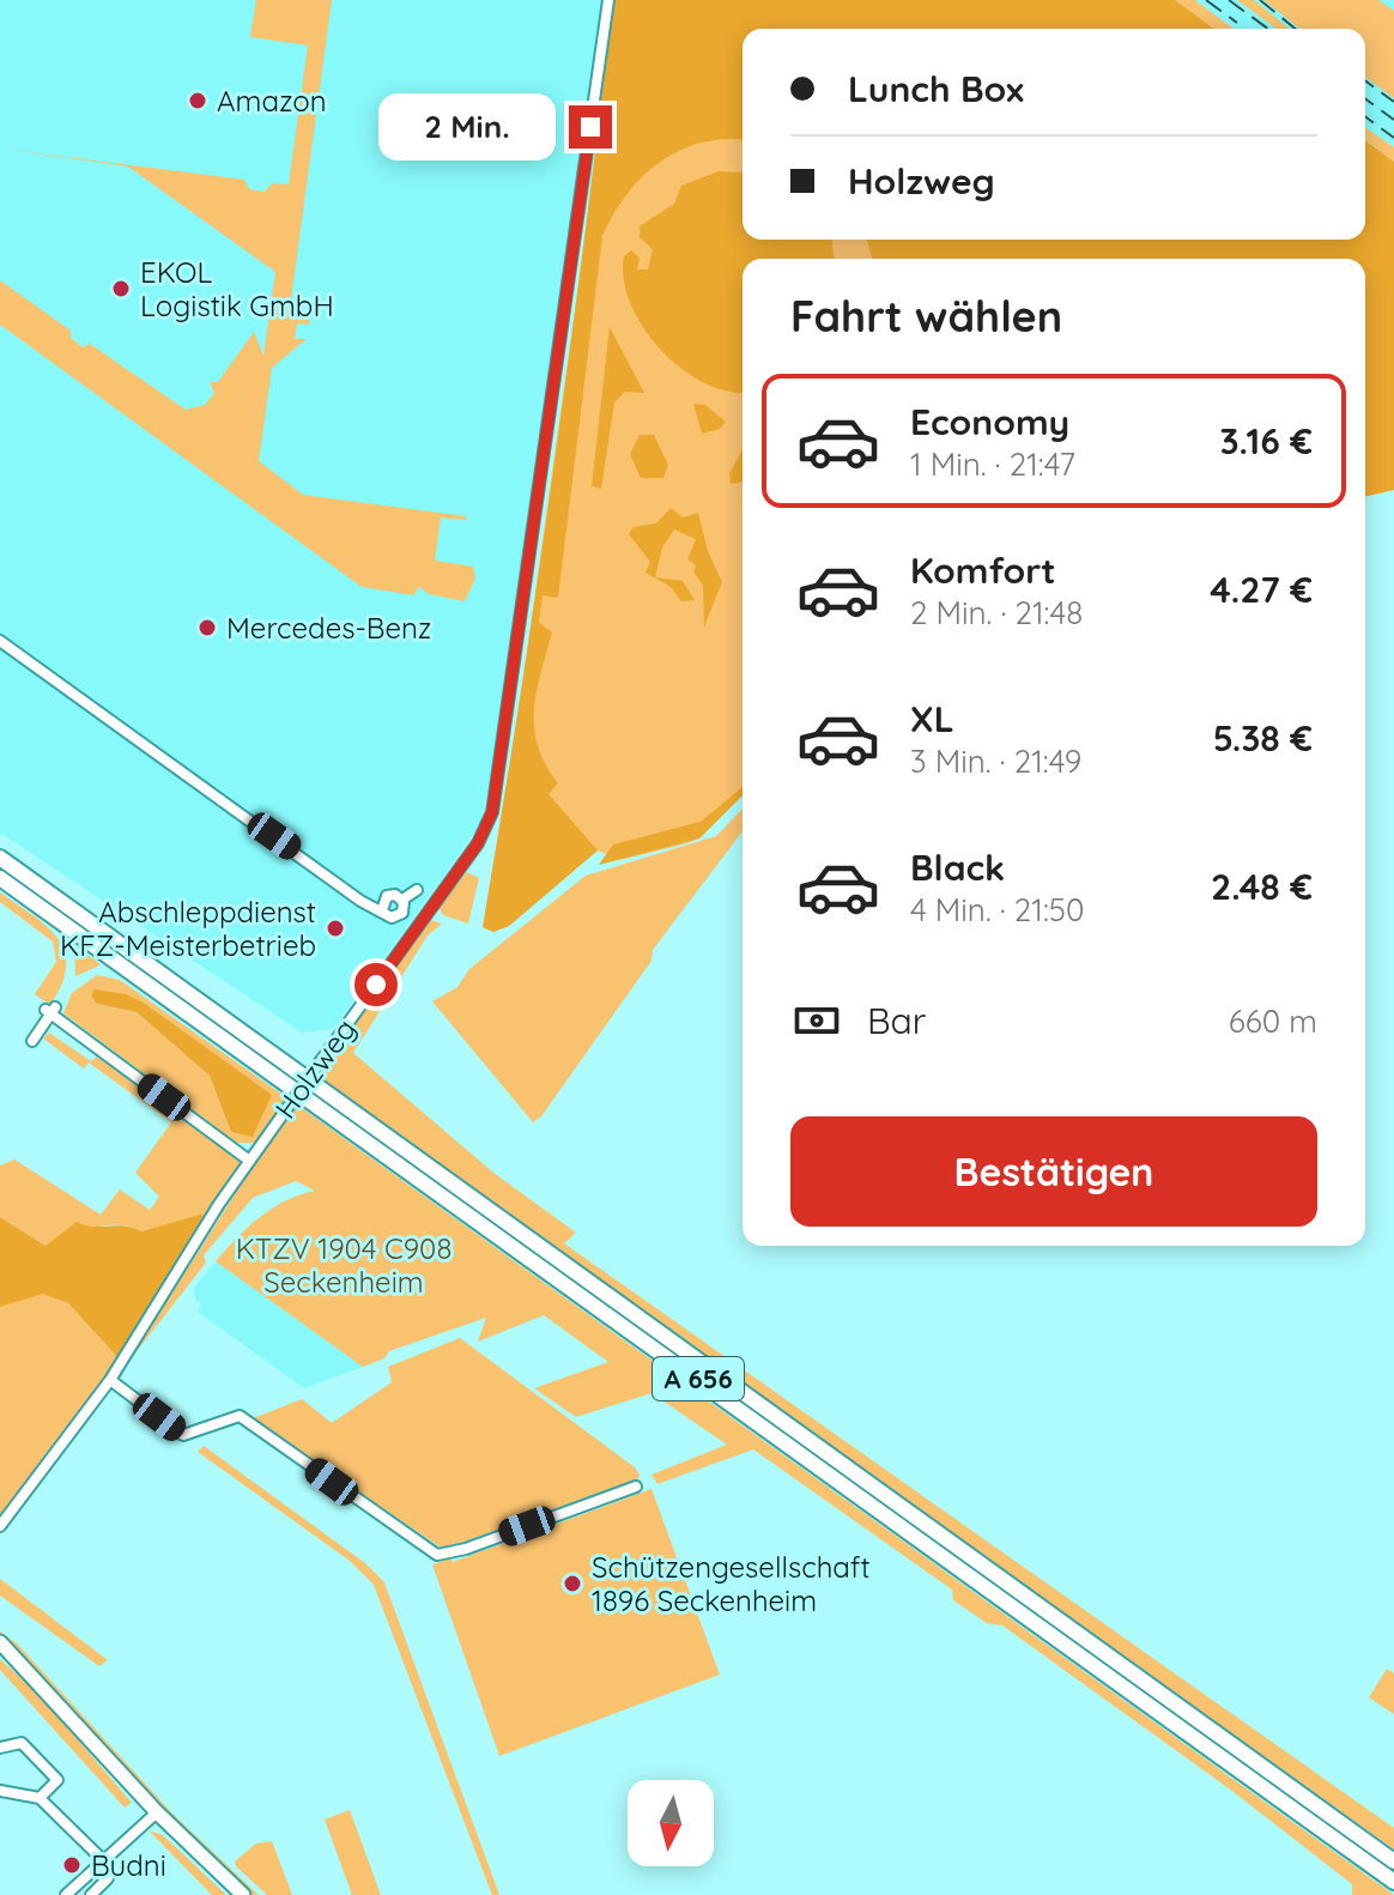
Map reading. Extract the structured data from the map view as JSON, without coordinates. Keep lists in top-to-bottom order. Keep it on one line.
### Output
{"streets":{"highway":["A 656"],"street":["Holzweg"]},"parks":["KTZV 1904 C908 Seckenheim"],"places":["Amazon","EKOL Logistik GmbH","Mercedes-Benz","Abschleppdienst KFZ-Meisterbetrieb","Schützengesellschaft 1896 Seckenheim","Budni"],"north":"bottom","page":{"banner":["Lunch Box","Holzweg"],"bubble":"2 Min.","heading":"Fahrt wählen","list":[{"name":"Economy","note":"1 Min. · 21:47","value":"3.16 €"},{"name":"Komfort","note":"2 Min. · 21:48","value":"4.27 €"},{"name":"XL","note":"3 Min. · 21:49","value":"5.38 €"},{"name":"Black","note":"4 Min. · 21:50","value":"2.48 €"}],"pay":["Bar","660 m"],"buttons":"Bestätigen"}}
